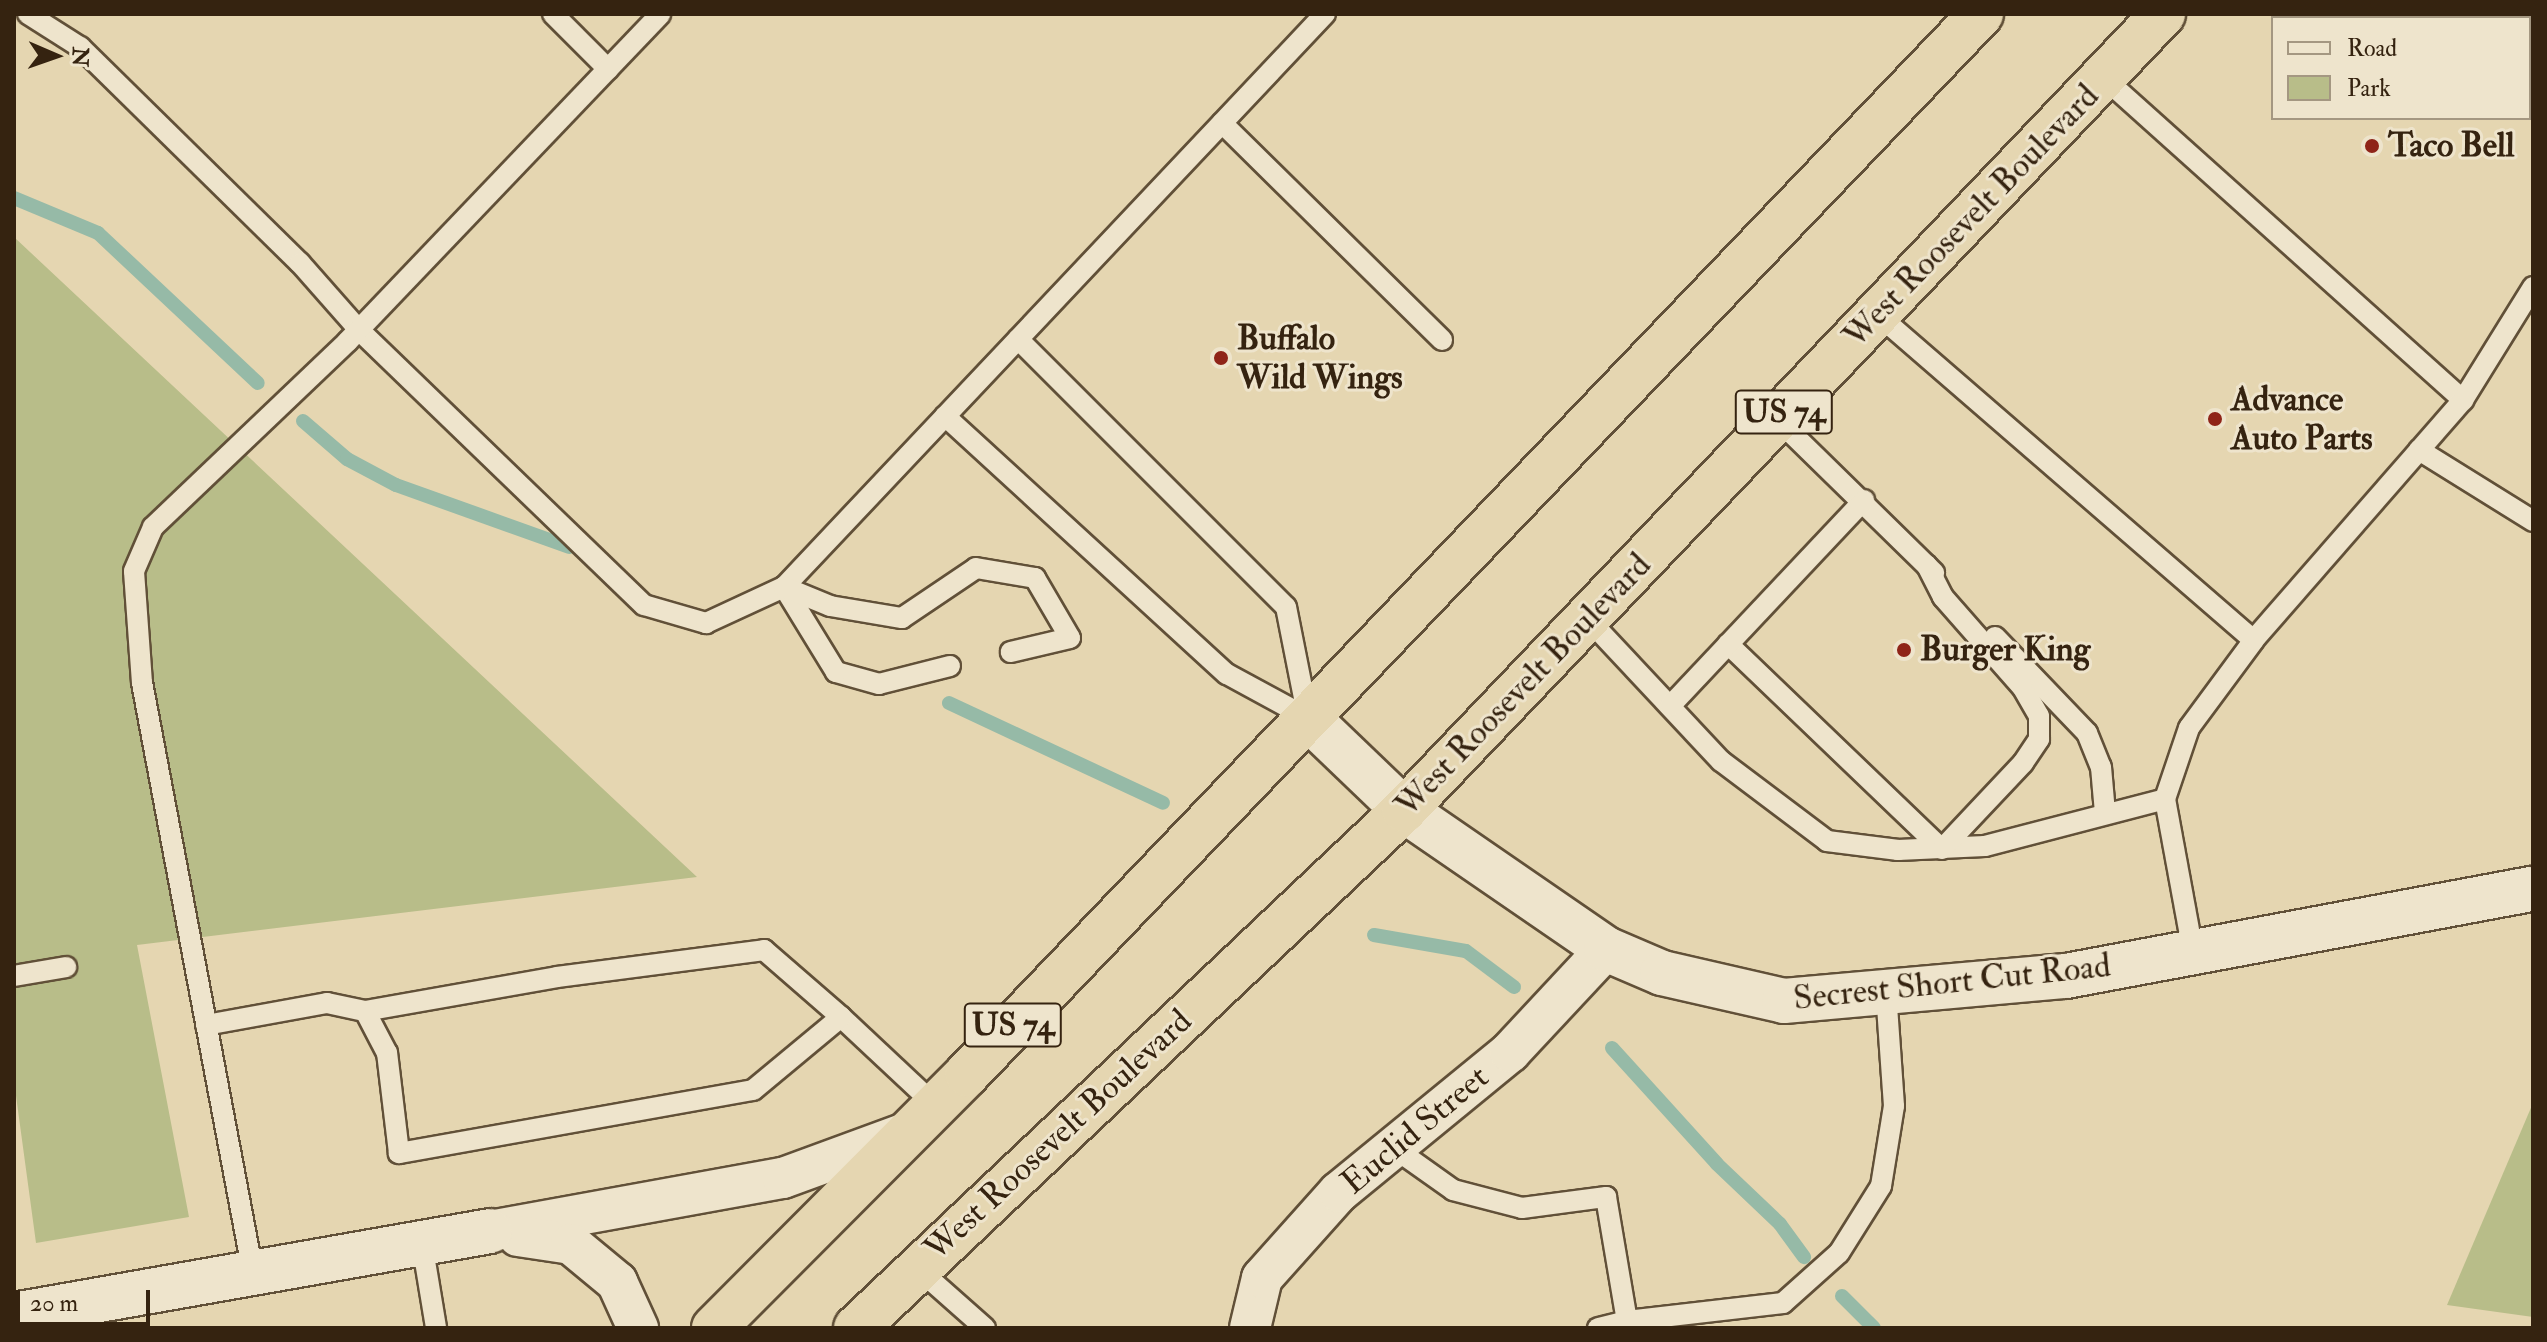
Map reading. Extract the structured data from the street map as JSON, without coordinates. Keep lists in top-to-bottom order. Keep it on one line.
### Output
{"streets":{"highway":["West Roosevelt Boulevard","US 74"],"main road":["Secrest Short Cut Road"],"street":["Euclid Street"]},"crossings":[["West Roosevelt Boulevard","Secrest Short Cut Road"],["US 74","Secrest Short Cut Road"],["Secrest Short Cut Road","Euclid Street"]],"places":["Taco Bell","Buffalo Wild Wings","Advance Auto Parts","Burger King"],"legend":["Road","Park"],"scale_bar":"20 m","north":"right"}
